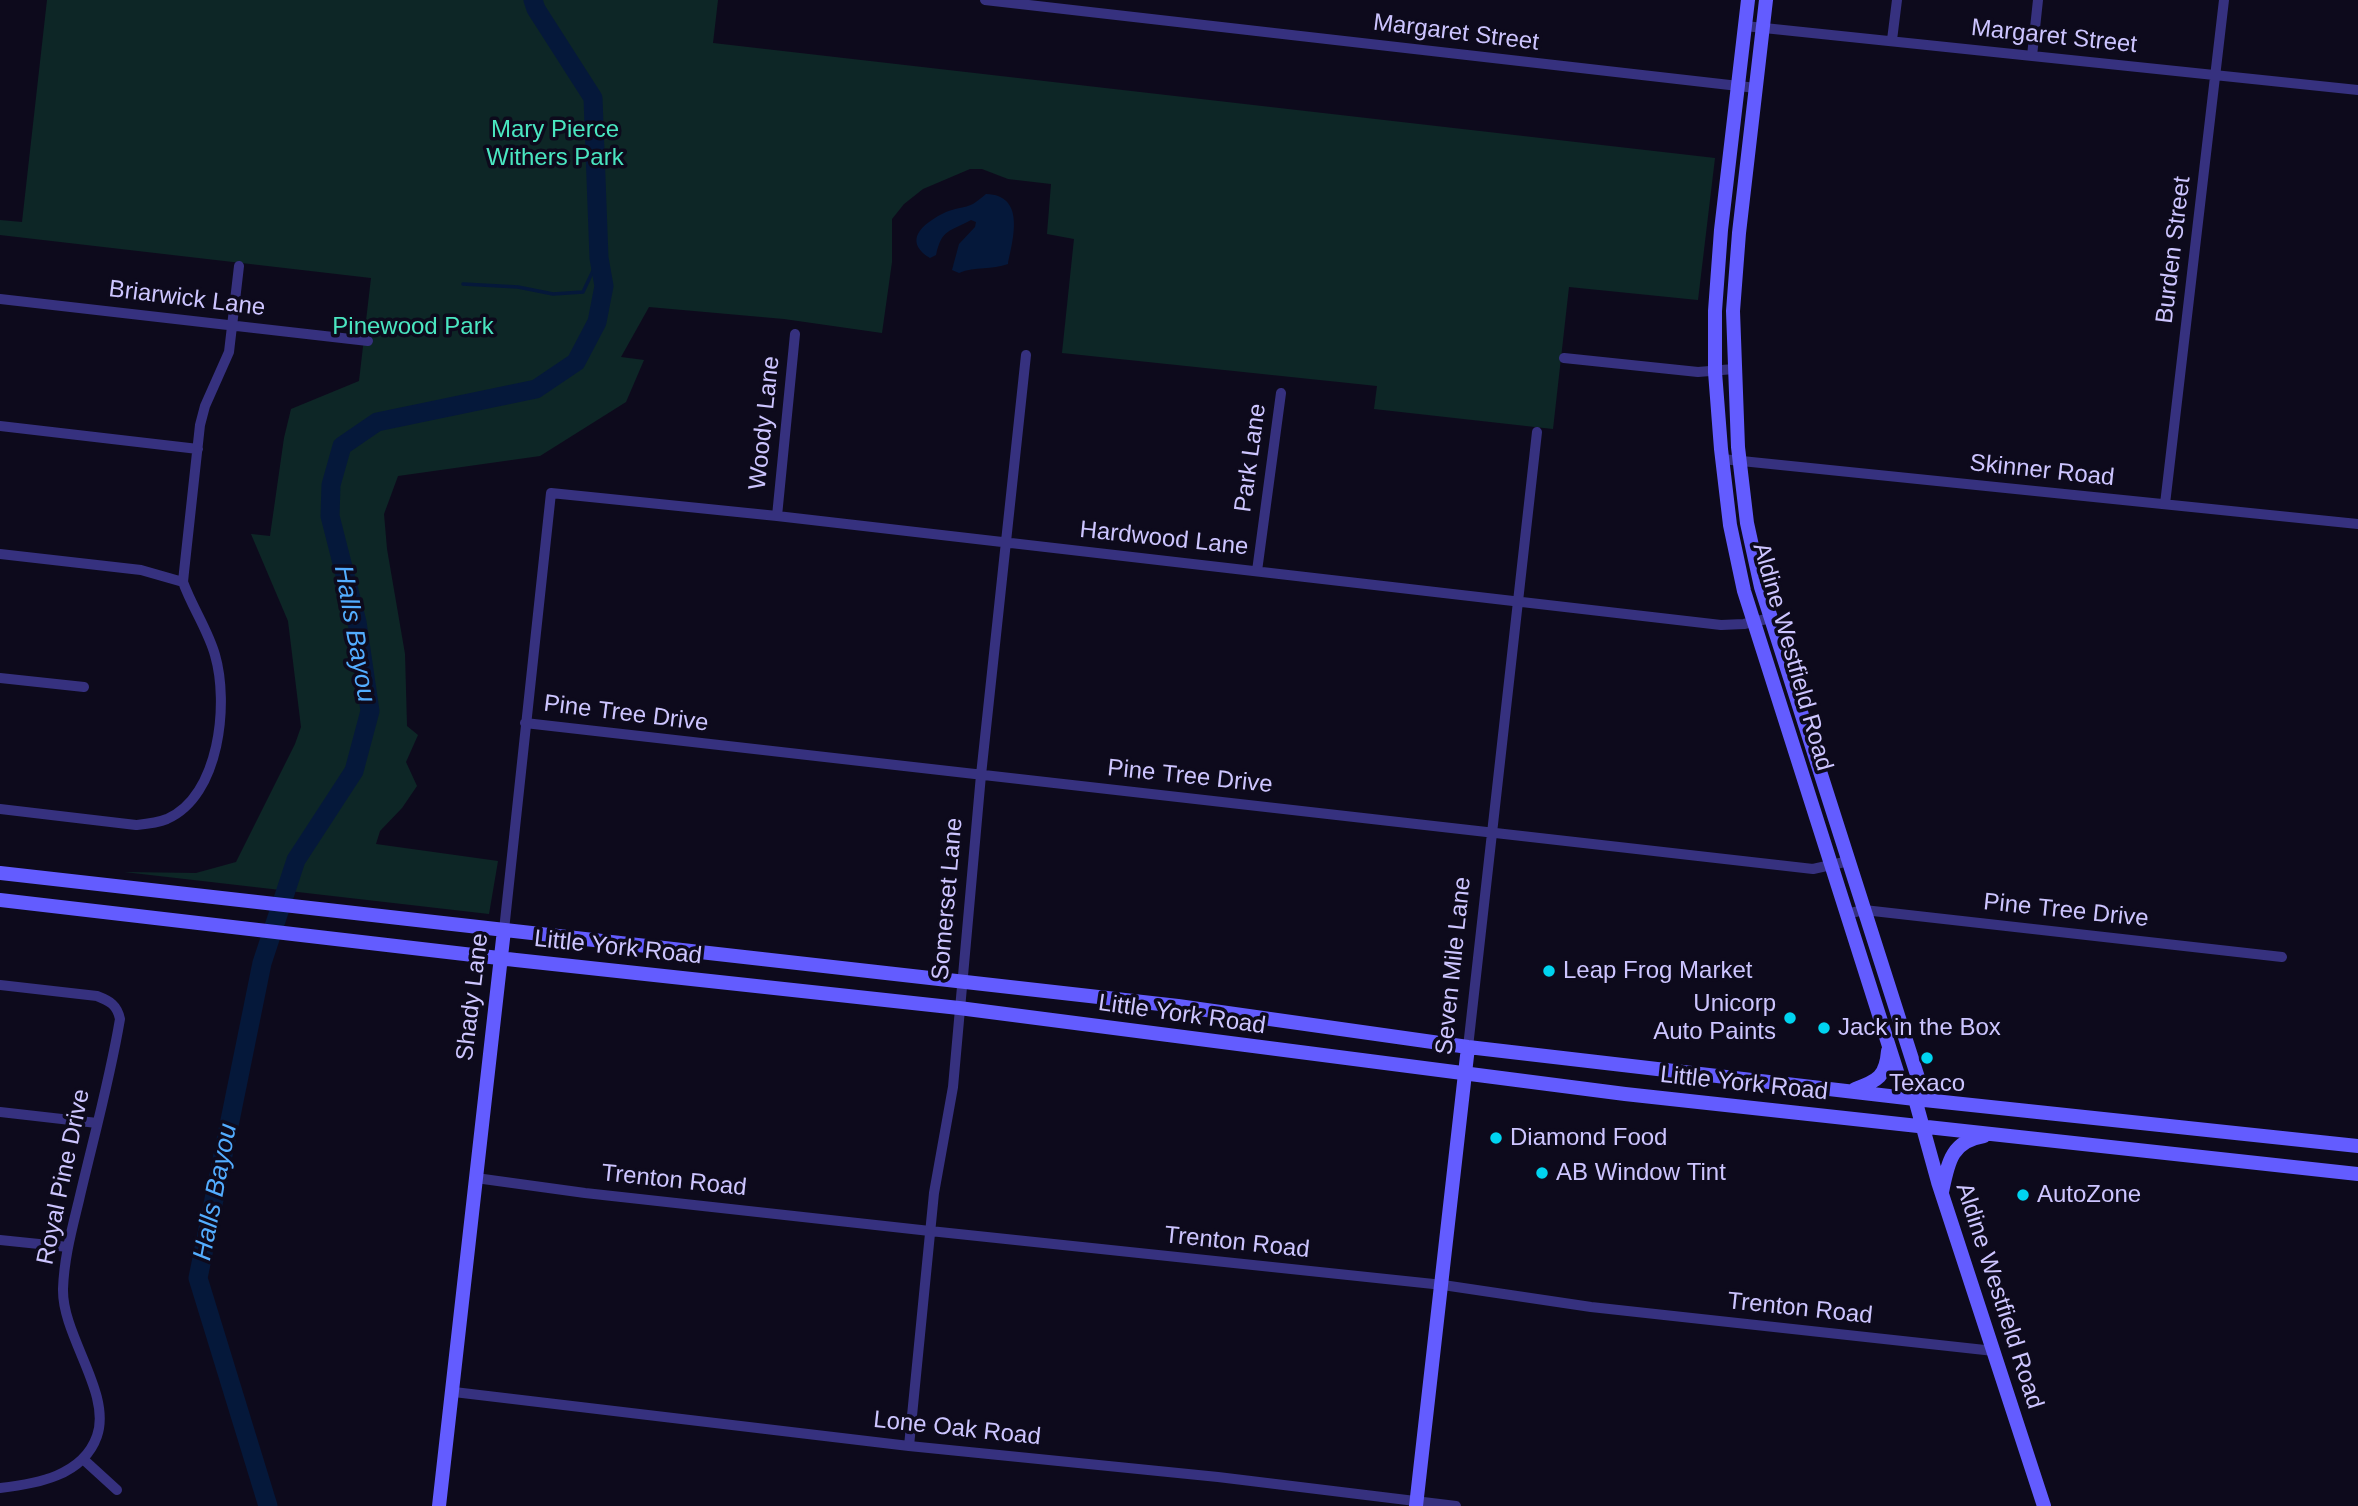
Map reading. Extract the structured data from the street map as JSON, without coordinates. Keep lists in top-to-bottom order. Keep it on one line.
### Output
{"streets":{"main road":["Aldine Westfield Road","Little York Road","Seven Mile Lane","Shady Lane"],"street":["Margaret Street","Burden Street","Briarwick Lane","Woody Lane","Park Lane","Skinner Road","Hardwood Lane","Pine Tree Drive","Somerset Lane","Royal Pine Drive","Trenton Road","Lone Oak Road"]},"crossings":[["Margaret Street","Burden Street"],["Margaret Street","Aldine Westfield Road"],["Burden Street","Skinner Road"],["Woody Lane","Hardwood Lane"],["Park Lane","Hardwood Lane"],["Skinner Road","Aldine Westfield Road"],["Hardwood Lane","Aldine Westfield Road"],["Hardwood Lane","Somerset Lane"],["Hardwood Lane","Seven Mile Lane"],["Hardwood Lane","Shady Lane"],["Aldine Westfield Road","Pine Tree Drive"],["Aldine Westfield Road","Little York Road"],["Aldine Westfield Road","Trenton Road"],["Pine Tree Drive","Somerset Lane"],["Pine Tree Drive","Seven Mile Lane"],["Pine Tree Drive","Shady Lane"],["Somerset Lane","Little York Road"],["Somerset Lane","Trenton Road"],["Somerset Lane","Lone Oak Road"],["Little York Road","Seven Mile Lane"],["Little York Road","Shady Lane"],["Seven Mile Lane","Trenton Road"],["Seven Mile Lane","Lone Oak Road"],["Shady Lane","Trenton Road"],["Shady Lane","Lone Oak Road"]],"water":["Halls Bayou"],"parks":["Mary Pierce Withers Park","Pinewood Park"],"places":["Leap Frog Market","Unicorp Auto Paints","Jack in the Box","Texaco","Diamond Food","AB Window Tint","AutoZone"]}
